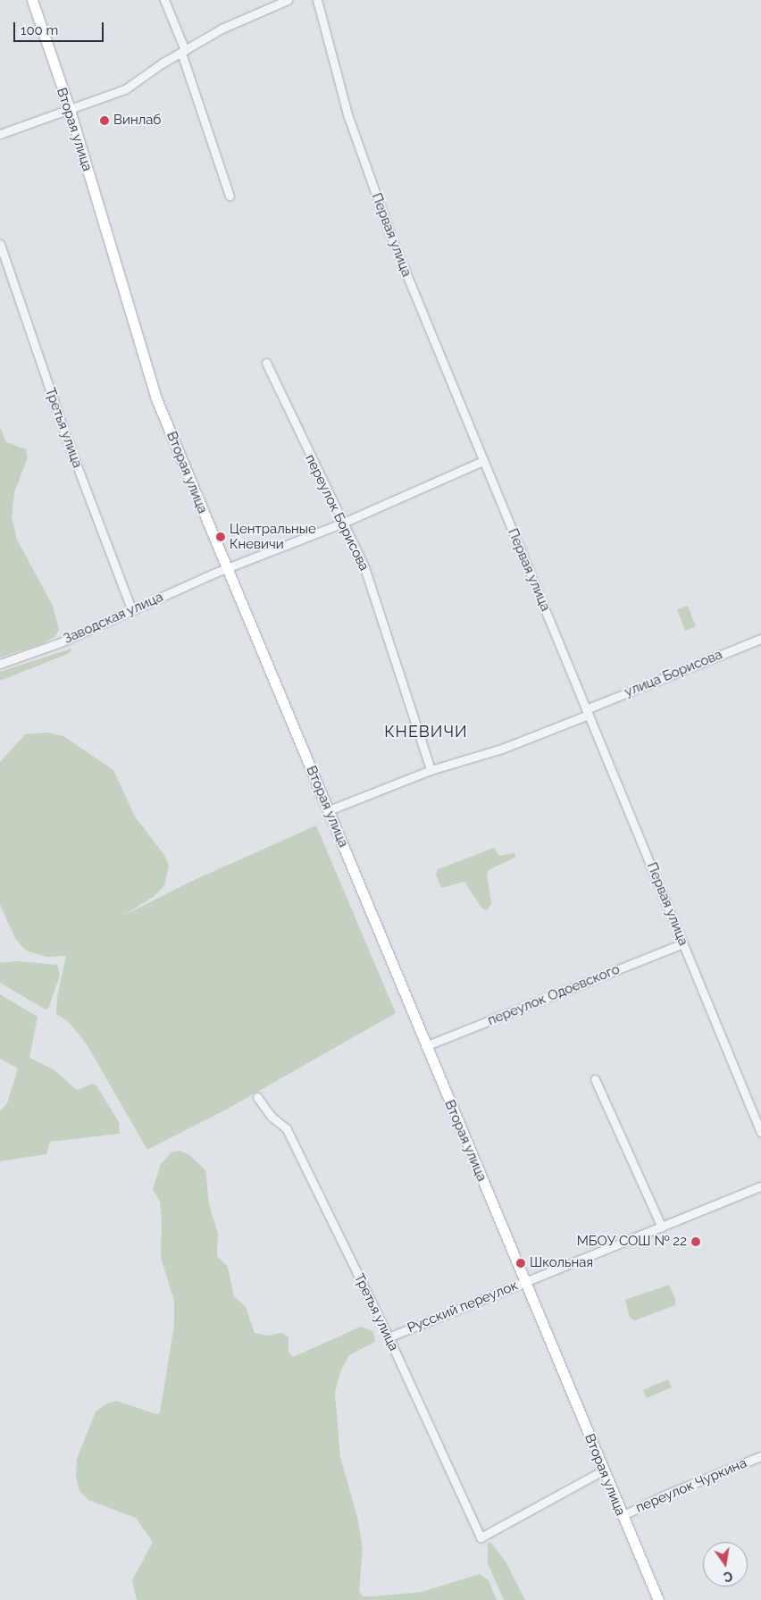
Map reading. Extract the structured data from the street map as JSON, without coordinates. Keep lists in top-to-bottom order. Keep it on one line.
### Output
{"streets":{"main road":["Вторая улица"],"street":["Первая улица","Третья улица","переулок Борисова","Заводская улица","улица Борисова","переулок Одоевского","Русский переулок","переулок Чуркина"]},"crossings":[["Вторая улица","Третья улица"],["Вторая улица","Заводская улица"],["Вторая улица","переулок Одоевского"],["Вторая улица","Русский переулок"],["Вторая улица","переулок Чуркина"],["Первая улица","Заводская улица"],["Первая улица","улица Борисова"],["Первая улица","переулок Одоевского"],["Третья улица","Заводская улица"],["Третья улица","Русский переулок"],["переулок Борисова","Заводская улица"]],"districts":["КНЕВИЧИ"],"places":["Винлаб","Центральные Кневичи","МБОУ СОШ № 22","Школьная"],"scale_bar":"100 m","north":"bottom"}
